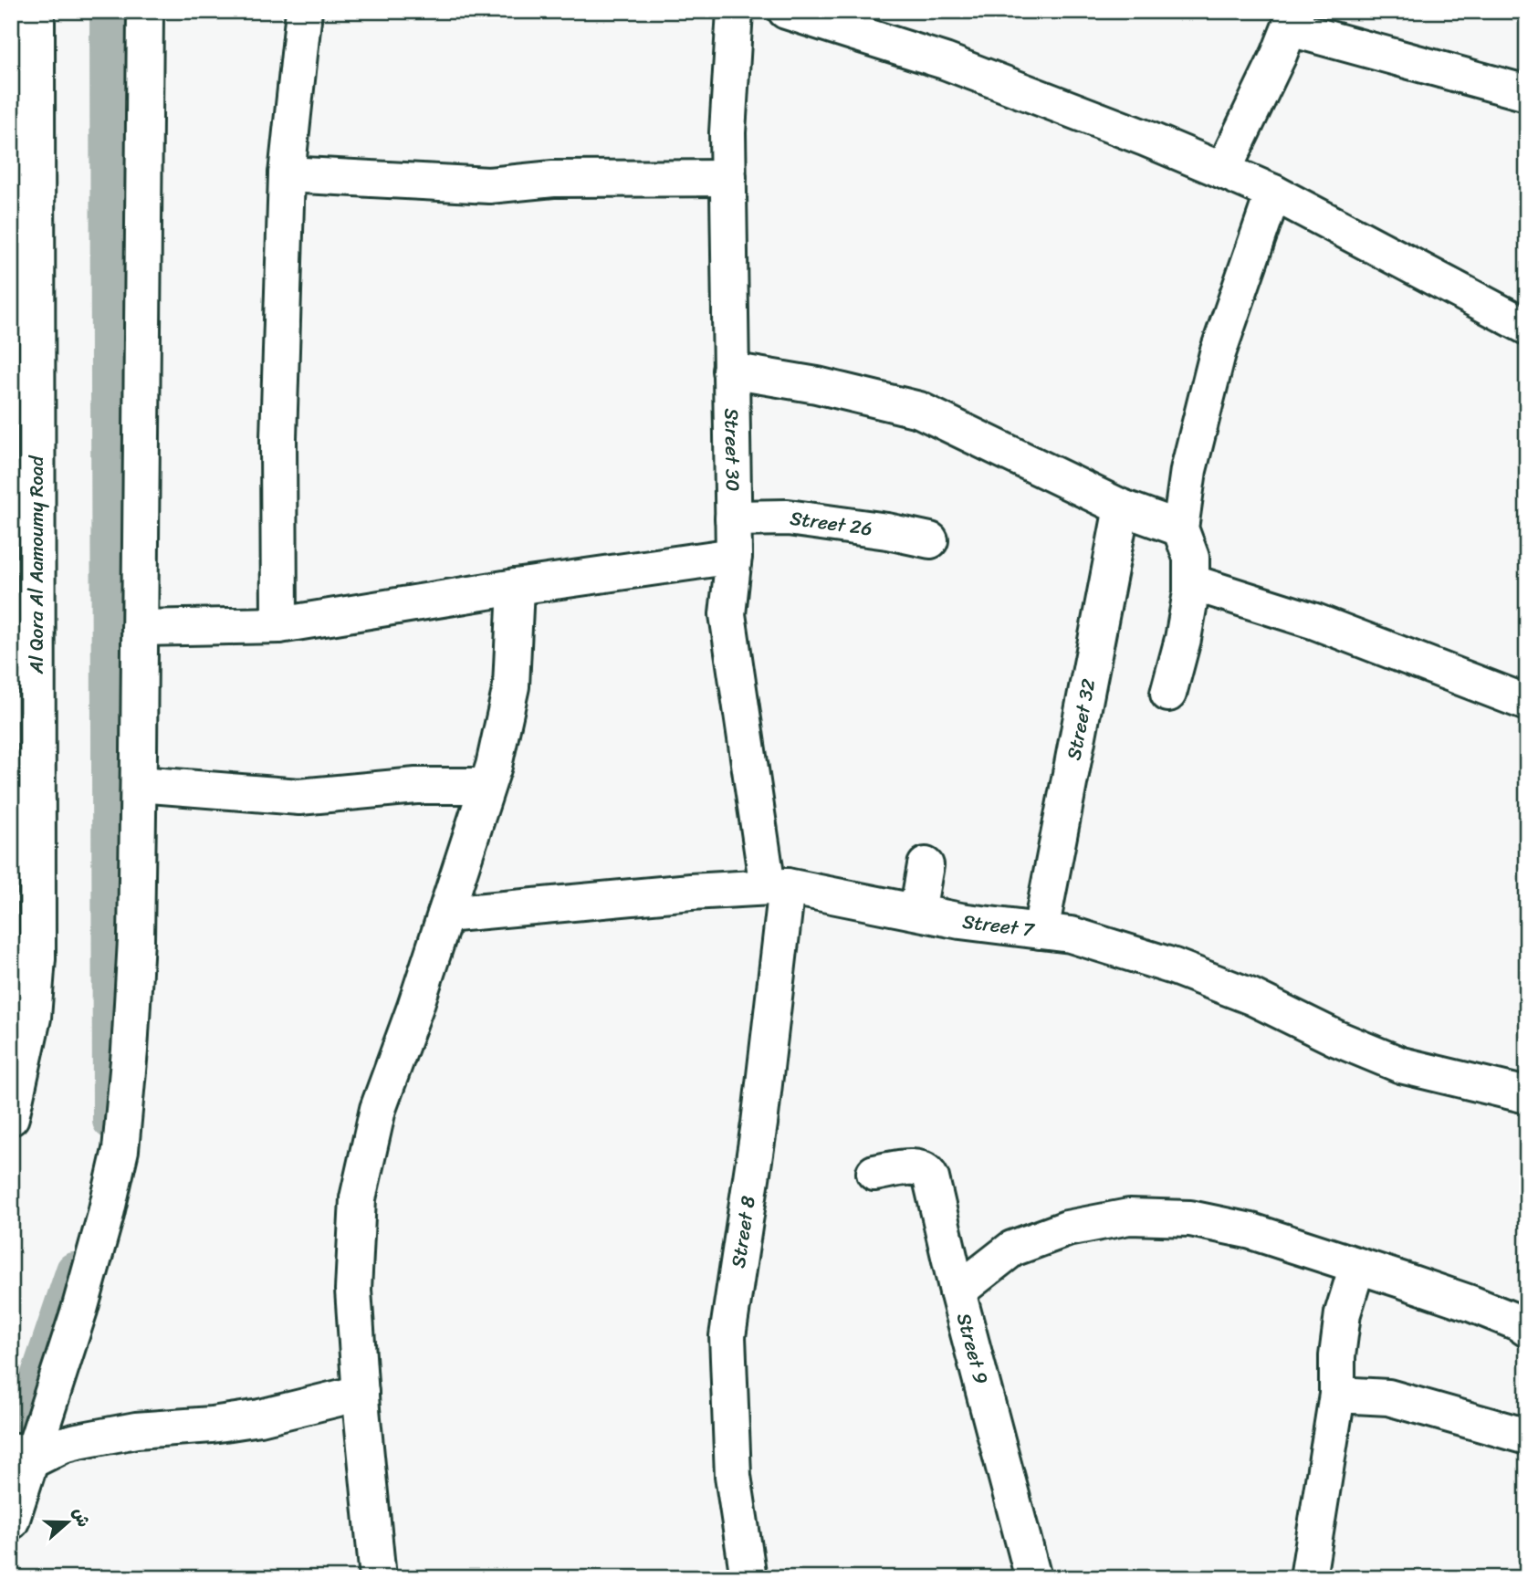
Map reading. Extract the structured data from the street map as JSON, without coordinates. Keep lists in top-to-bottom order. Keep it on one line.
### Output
{"streets":{"street":["Street 30","Street 26","Al Qora Al Aamoumy Road","Street 32","Street 7","Street 8","Street 9"]},"crossings":[["Street 30","Street 26"],["Street 30","Street 7"],["Street 30","Street 8"],["Street 32","Street 7"],["Street 7","Street 8"]],"north":"right"}
